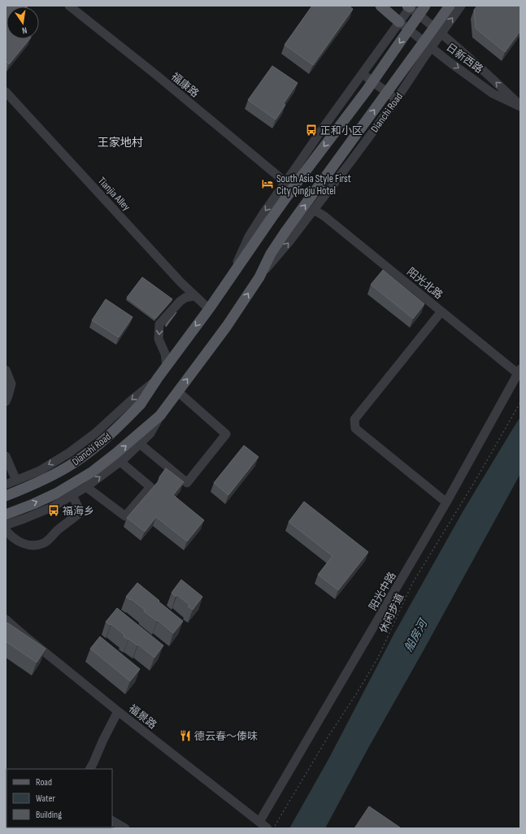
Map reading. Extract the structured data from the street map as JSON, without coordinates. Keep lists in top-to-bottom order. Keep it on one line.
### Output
{"streets":{"main road":["Dianchi Road"],"street":["日新西路","福康路","Tianjia Alley","阳光北路","阳光中路","福景路"],"path":["休闲步道"]},"crossings":[["日新西路","Dianchi Road"],["福康路","Dianchi Road"],["Dianchi Road","Tianjia Alley"],["Dianchi Road","阳光北路"],["阳光北路","阳光中路"],["阳光中路","福景路"]],"districts":["王家地村"],"water":["船房河"],"places":{"bus stop":["正和小区","福海乡"],"hotel":["South Asia Style First City Qingju Hotel"],"restaurant":["德云春～傣味"]},"legend":["Road","Water","Building"],"north":"bottom"}
